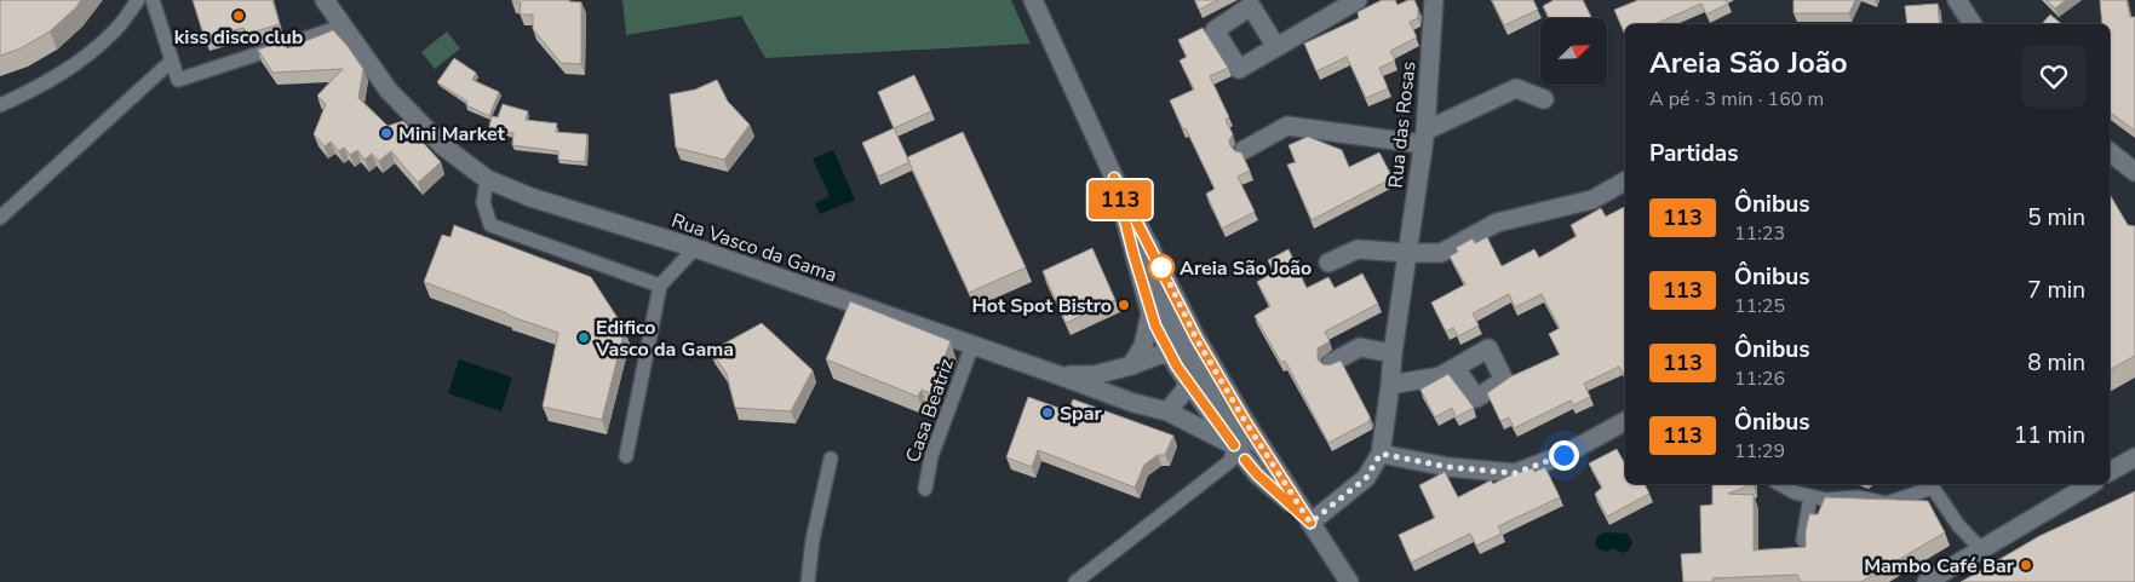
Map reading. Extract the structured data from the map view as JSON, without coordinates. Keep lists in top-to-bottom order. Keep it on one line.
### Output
{"streets":{"street":["Rua das Rosas","Rua Vasco da Gama"],"lane":["Casa Beatriz"]},"crossings":[["Rua Vasco da Gama","Casa Beatriz"]],"places":["kiss disco club","Mini Market","Areia São João","Hot Spot Bistro","Edifico Vasco da Gama","Spar","Mambo Café Bar"],"lines":["bus line 113"],"north":"top right","page":{"on_map":"113","heading":[["Areia São João","A pé · 3 min · 160 m"],"Partidas"],"list":[{"mark":"113","name":"Ônibus","note":"11:23","value":"5 min"},{"mark":"113","name":"Ônibus","note":"11:25","value":"7 min"},{"mark":"113","name":"Ônibus","note":"11:26","value":"8 min"},{"mark":"113","name":"Ônibus","note":"11:29","value":"11 min"}]}}
